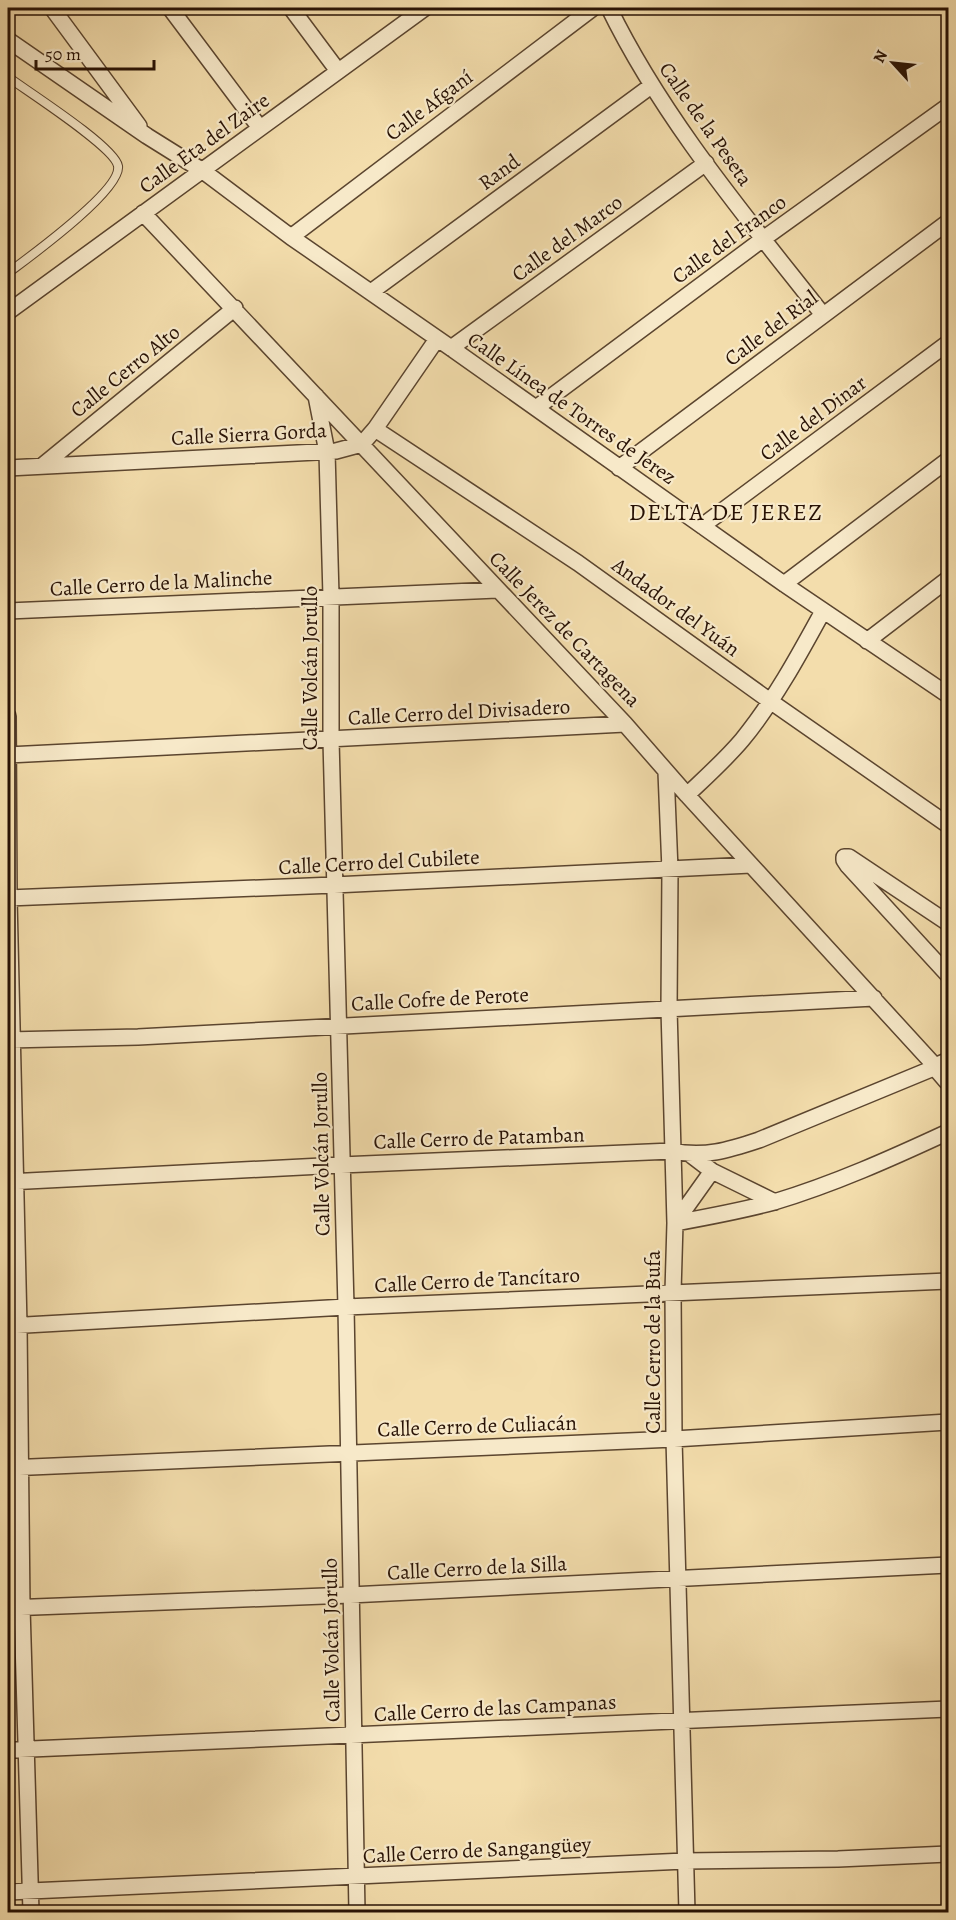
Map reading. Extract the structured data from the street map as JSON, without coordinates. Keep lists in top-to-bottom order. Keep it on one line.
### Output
{"streets":{"street":["Calle Afganí","Calle de la Peseta","Calle Eta del Zaire","Rand","Calle del Marco","Calle del Franco","Calle del Rial","Calle Cerro Alto","Calle Línea de Torres de Jerez","Calle del Dinar","Calle Sierra Gorda","Calle Cerro de la Malinche","Andador del Yuán","Calle Jerez de Cartagena","Calle Volcán Jorullo","Calle Cerro del Divisadero","Calle Cerro del Cubilete","Calle Cofre de Perote","Calle Cerro de Patamban","Calle Cerro de Tancítaro","Calle Cerro de la Bufa","Calle Cerro de Culiacán","Calle Cerro de la Silla","Calle Cerro de las Campanas","Calle Cerro de Sangangüey"]},"crossings":[["Calle Afganí","Calle Línea de Torres de Jerez"],["Calle de la Peseta","Rand"],["Calle de la Peseta","Calle del Marco"],["Calle de la Peseta","Calle del Franco"],["Calle de la Peseta","Calle del Rial"],["Calle Eta del Zaire","Calle Línea de Torres de Jerez"],["Calle Eta del Zaire","Calle Jerez de Cartagena"],["Rand","Calle Línea de Torres de Jerez"],["Calle del Marco","Calle Línea de Torres de Jerez"],["Calle del Franco","Calle Línea de Torres de Jerez"],["Calle del Rial","Calle Línea de Torres de Jerez"],["Calle Cerro Alto","Calle Sierra Gorda"],["Calle Cerro Alto","Calle Jerez de Cartagena"],["Calle Línea de Torres de Jerez","Calle del Dinar"],["Calle Sierra Gorda","Calle Jerez de Cartagena"],["Calle Sierra Gorda","Calle Volcán Jorullo"],["Calle Cerro de la Malinche","Calle Jerez de Cartagena"],["Calle Cerro de la Malinche","Calle Volcán Jorullo"],["Calle Jerez de Cartagena","Calle Volcán Jorullo"],["Calle Jerez de Cartagena","Calle Cerro del Divisadero"],["Calle Jerez de Cartagena","Calle Cerro del Cubilete"],["Calle Jerez de Cartagena","Calle Cofre de Perote"],["Calle Jerez de Cartagena","Calle Cerro de Patamban"],["Calle Jerez de Cartagena","Calle Cerro de la Bufa"],["Calle Volcán Jorullo","Calle Cerro del Divisadero"],["Calle Volcán Jorullo","Calle Cerro del Cubilete"],["Calle Volcán Jorullo","Calle Cofre de Perote"],["Calle Volcán Jorullo","Calle Cerro de Patamban"],["Calle Volcán Jorullo","Calle Cerro de Tancítaro"],["Calle Volcán Jorullo","Calle Cerro de Culiacán"],["Calle Volcán Jorullo","Calle Cerro de la Silla"],["Calle Volcán Jorullo","Calle Cerro de las Campanas"],["Calle Volcán Jorullo","Calle Cerro de Sangangüey"],["Calle Cerro del Cubilete","Calle Cerro de la Bufa"],["Calle Cofre de Perote","Calle Cerro de la Bufa"],["Calle Cerro de Patamban","Calle Cerro de la Bufa"],["Calle Cerro de Tancítaro","Calle Cerro de la Bufa"],["Calle Cerro de la Bufa","Calle Cerro de Culiacán"],["Calle Cerro de la Bufa","Calle Cerro de la Silla"],["Calle Cerro de la Bufa","Calle Cerro de las Campanas"],["Calle Cerro de la Bufa","Calle Cerro de Sangangüey"]],"districts":["DELTA DE JEREZ"],"scale_bar":"50 m","north":"top left"}
